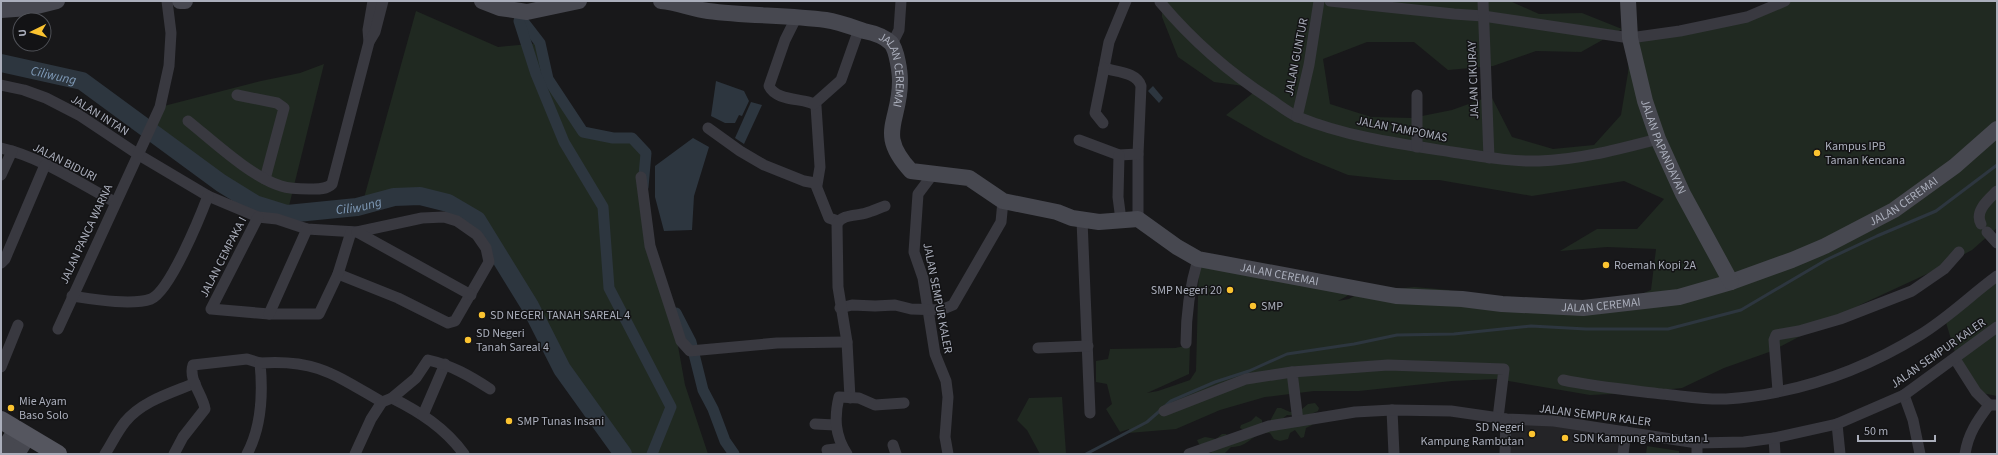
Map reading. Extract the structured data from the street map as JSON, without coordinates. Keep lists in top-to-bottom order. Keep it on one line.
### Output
{"streets":{"street":["JALAN GUNTUR","JALAN CEREMAI","JALAN CIKURAY","JALAN INTAN","JALAN TAMPOMAS","JALAN PAPANDAYAN","JALAN BIDURI","JALAN PANCA WARNA","JALAN CEMPAKA I","JALAN SEMPUR KALER"]},"crossings":[["JALAN GUNTUR","JALAN TAMPOMAS"],["JALAN CEREMAI","JALAN PAPANDAYAN"],["JALAN CEREMAI","JALAN SEMPUR KALER"],["JALAN CIKURAY","JALAN TAMPOMAS"],["JALAN INTAN","JALAN PANCA WARNA"],["JALAN INTAN","JALAN CEMPAKA I"],["JALAN TAMPOMAS","JALAN PAPANDAYAN"],["JALAN BIDURI","JALAN PANCA WARNA"]],"water":["Ciliwung"],"places":["Kampus IPB Taman Kencana","Roemah Kopi 2A","SMP Negeri 20","SMP","SD NEGERI TANAH SAREAL 4","SD Negeri Tanah Sareal 4","Mie Ayam Baso Solo","SMP Tunas Insani","SD Negeri Kampung Rambutan","SDN Kampung Rambutan 1"],"scale_bar":"50 m","north":"left"}
